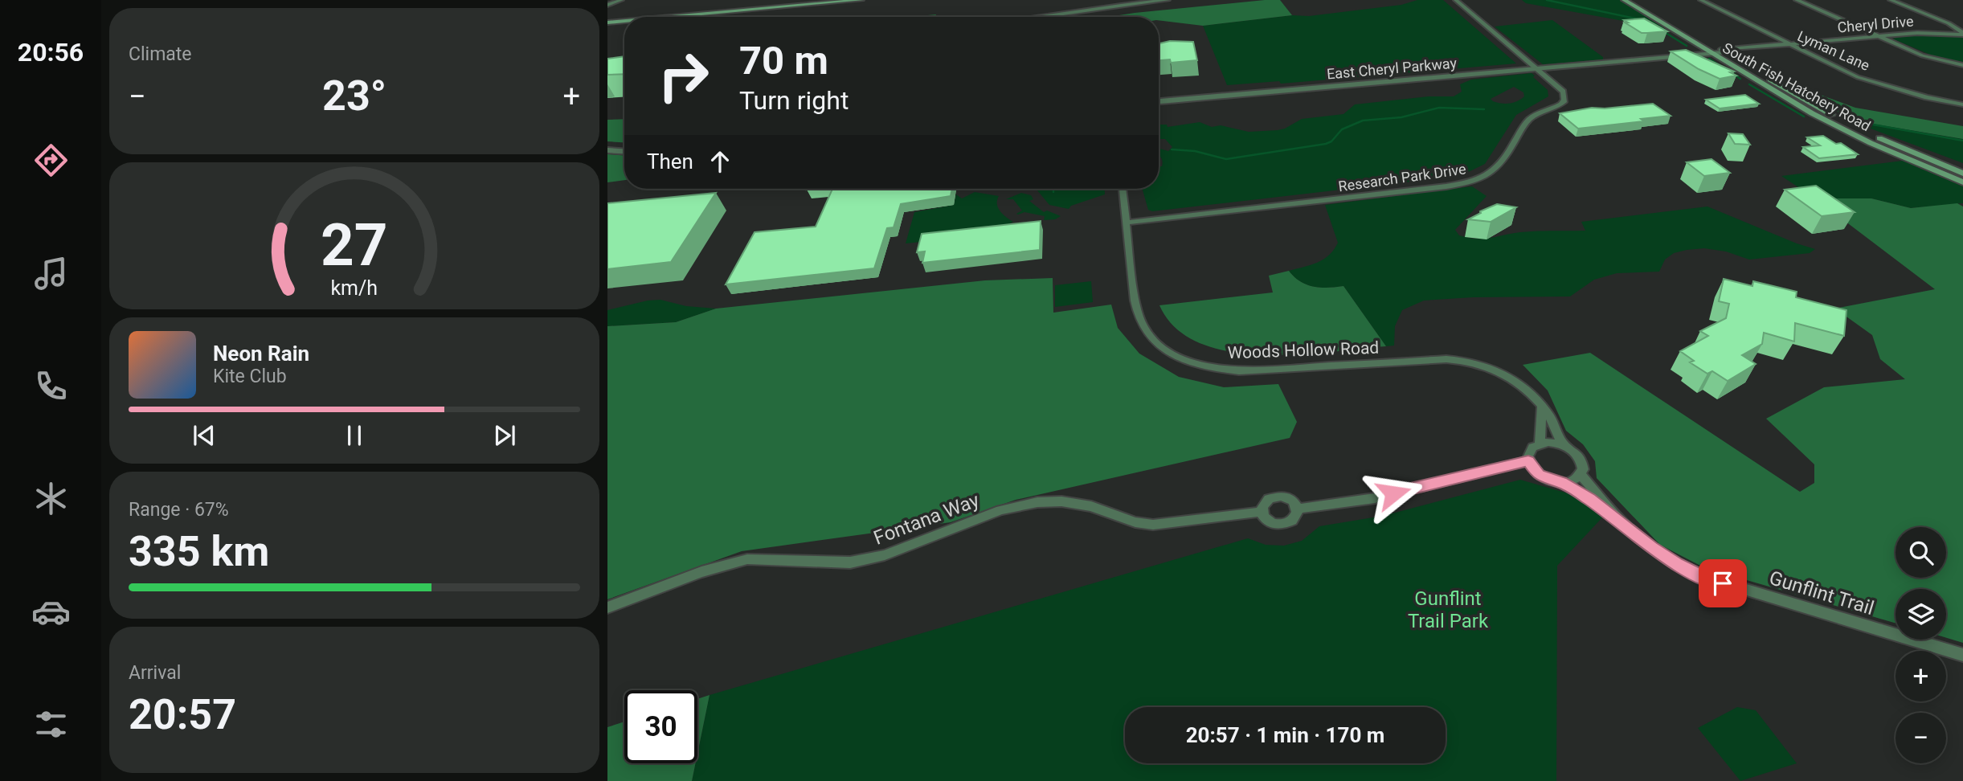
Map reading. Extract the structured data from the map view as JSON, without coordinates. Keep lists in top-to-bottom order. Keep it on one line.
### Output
{"streets":{"main road":["South Fish Hatchery Road"],"street":["Cheryl Drive","Lyman Lane","East Cheryl Parkway","Research Park Drive","Woods Hollow Road","Fontana Way","Gunflint Trail"]},"crossings":[["Cheryl Drive","Lyman Lane"],["Cheryl Drive","East Cheryl Parkway"],["Cheryl Drive","South Fish Hatchery Road"],["East Cheryl Parkway","South Fish Hatchery Road"],["East Cheryl Parkway","Research Park Drive"],["Research Park Drive","Woods Hollow Road"],["Woods Hollow Road","Gunflint Trail"]],"parks":["Gunflint Trail Park"],"page":{"tabs":"20:56","tile":["Climate",["Range · 67%","335 km"],["Arrival","20:57"]],"turn":["70 m","Turn right"],"heat":["−","23°","+"],"then":"Then","song":["Neon Rain","Kite Club"],"map_buttons":["+","−"],"limit":"30","trip":"20:57 · 1 min · 170 m","gauge":["27","km/h"]}}
